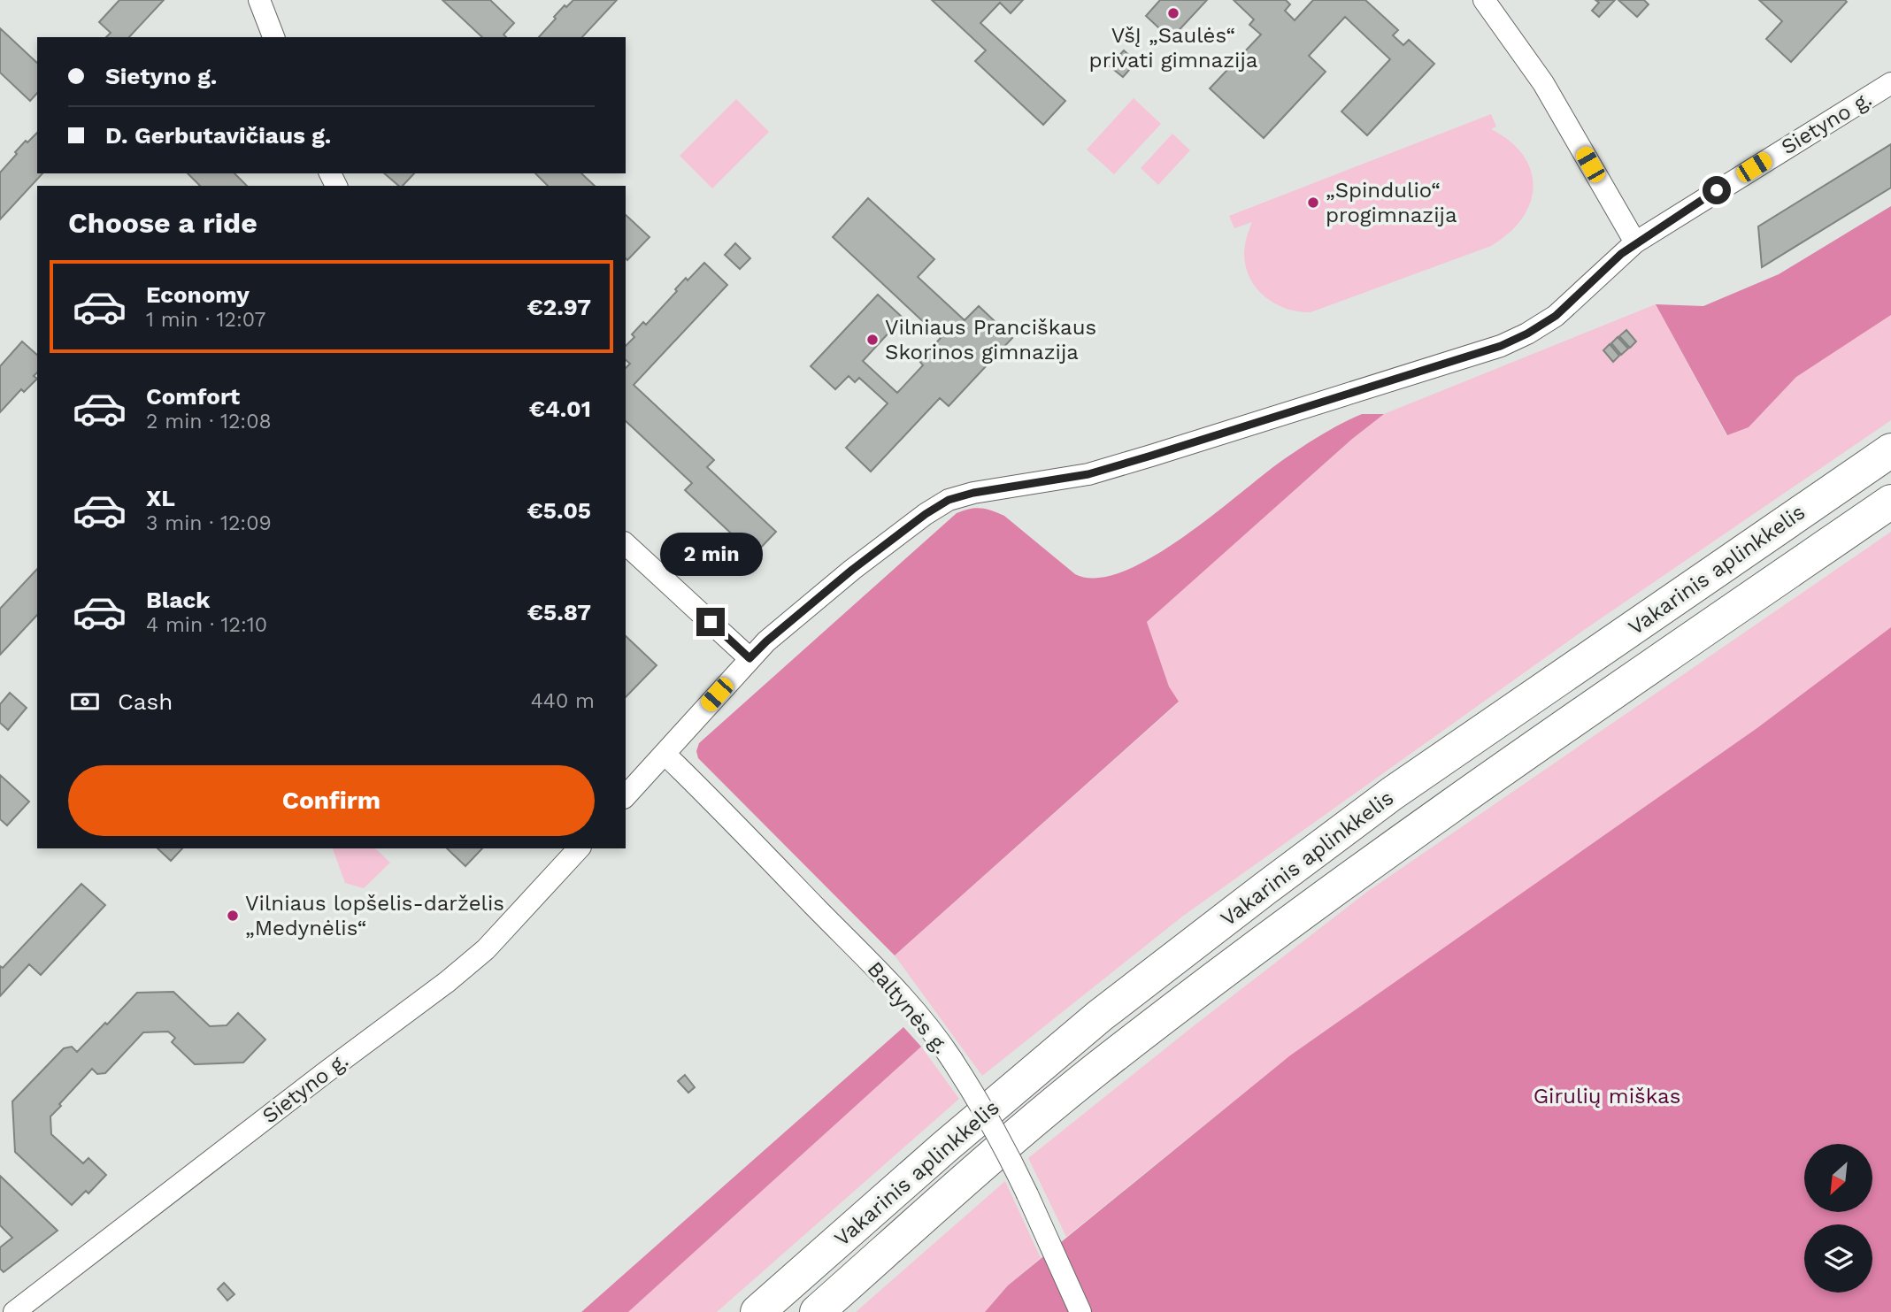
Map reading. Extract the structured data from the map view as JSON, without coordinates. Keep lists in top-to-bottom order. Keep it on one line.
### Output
{"streets":{"highway":["Vakarinis aplinkkelis"],"street":["Sietyno g.","Baltynės g."]},"crossings":[["Sietyno g.","Baltynės g."]],"parks":["Girulių miškas"],"places":["VšĮ „Saulės“ privati gimnazija","„Spindulio“ progimnazija","Vilniaus Pranciškaus Skorinos gimnazija","Vilniaus lopšelis-darželis „Medynėlis“"],"north":"bottom left","page":{"banner":["Sietyno g.","D. Gerbutavičiaus g."],"heading":"Choose a ride","list":[{"name":"Economy","note":"1 min · 12:07","value":"€2.97"},{"name":"Comfort","note":"2 min · 12:08","value":"€4.01"},{"name":"XL","note":"3 min · 12:09","value":"€5.05"},{"name":"Black","note":"4 min · 12:10","value":"€5.87"}],"bubble":"2 min","pay":["Cash","440 m"],"buttons":"Confirm"}}
